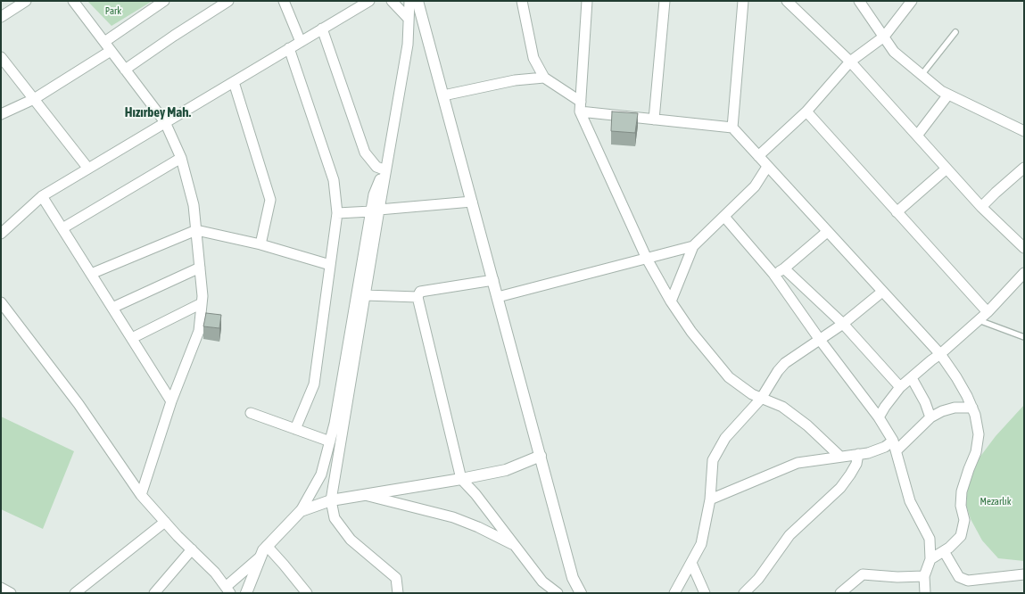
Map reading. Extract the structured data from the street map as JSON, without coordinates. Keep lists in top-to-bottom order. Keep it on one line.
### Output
{"districts":["Hızırbey Mah."],"parks":["Park","Mezarlık"]}
